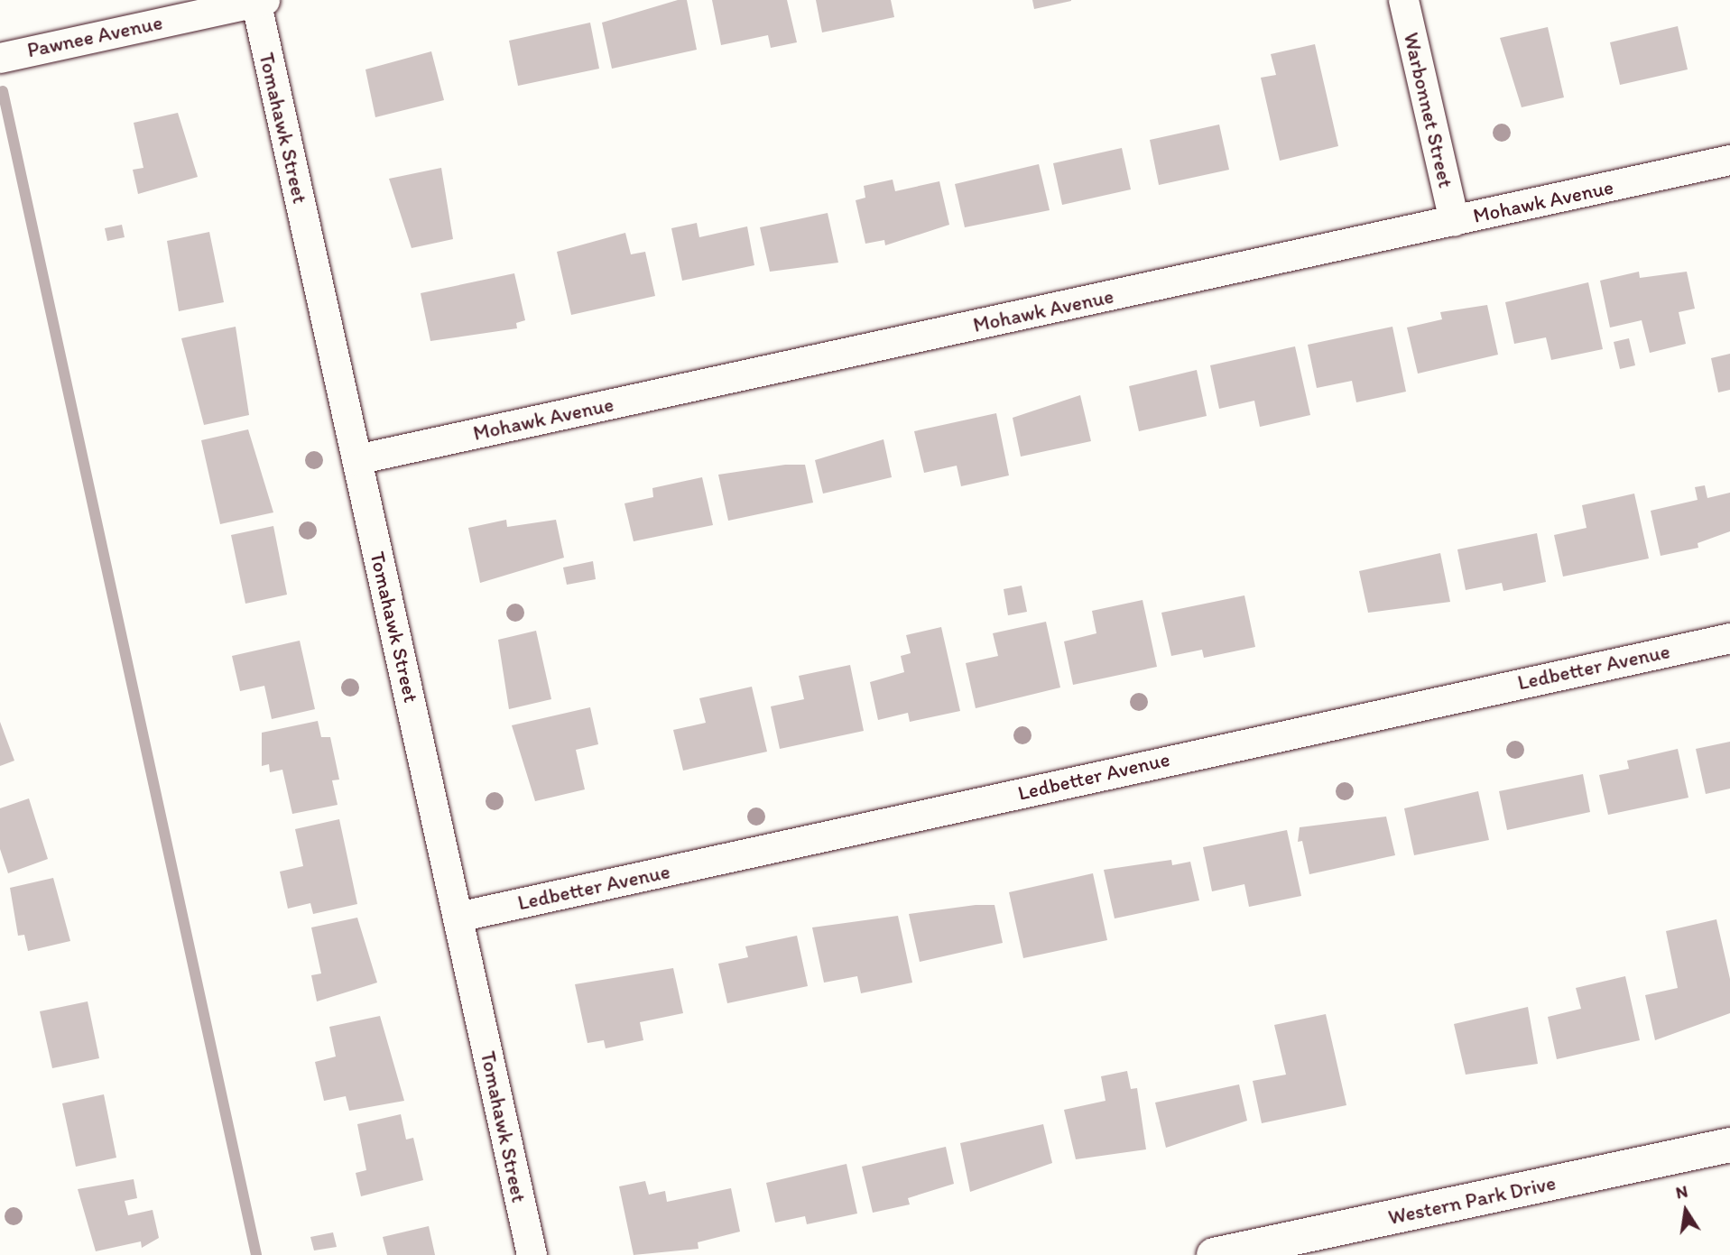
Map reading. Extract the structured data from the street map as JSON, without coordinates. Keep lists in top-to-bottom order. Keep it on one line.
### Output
{"streets":{"street":["Pawnee Avenue","Warbonnet Street","Tomahawk Street","Mohawk Avenue","Ledbetter Avenue","Western Park Drive"]},"crossings":[["Pawnee Avenue","Tomahawk Street"],["Warbonnet Street","Mohawk Avenue"],["Tomahawk Street","Mohawk Avenue"],["Tomahawk Street","Ledbetter Avenue"]],"north":"top"}
